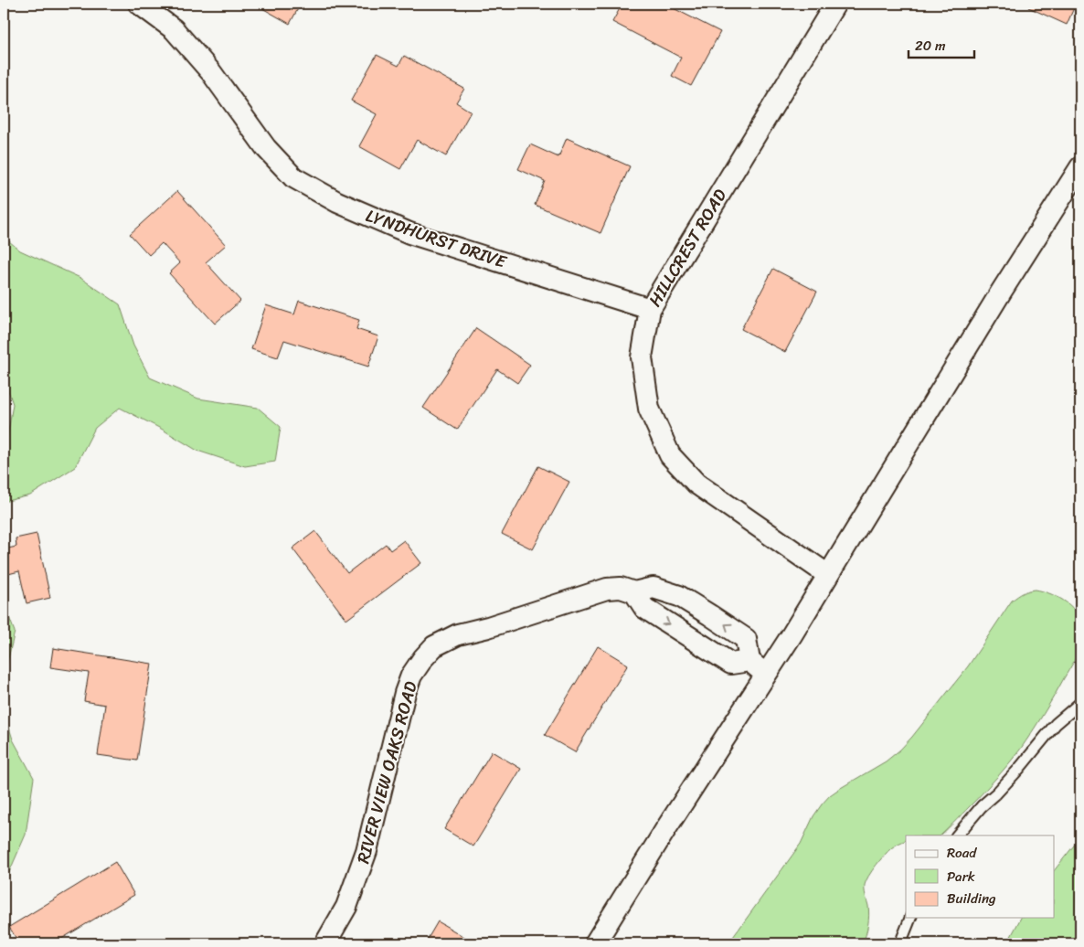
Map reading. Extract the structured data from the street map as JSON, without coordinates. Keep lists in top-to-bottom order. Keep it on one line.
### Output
{"streets":{"street":["LYNDHURST DRIVE","HILLCREST ROAD","RIVER VIEW OAKS ROAD"]},"crossings":[["LYNDHURST DRIVE","HILLCREST ROAD"]],"legend":["Road","Park","Building"],"scale_bar":"20 m"}
